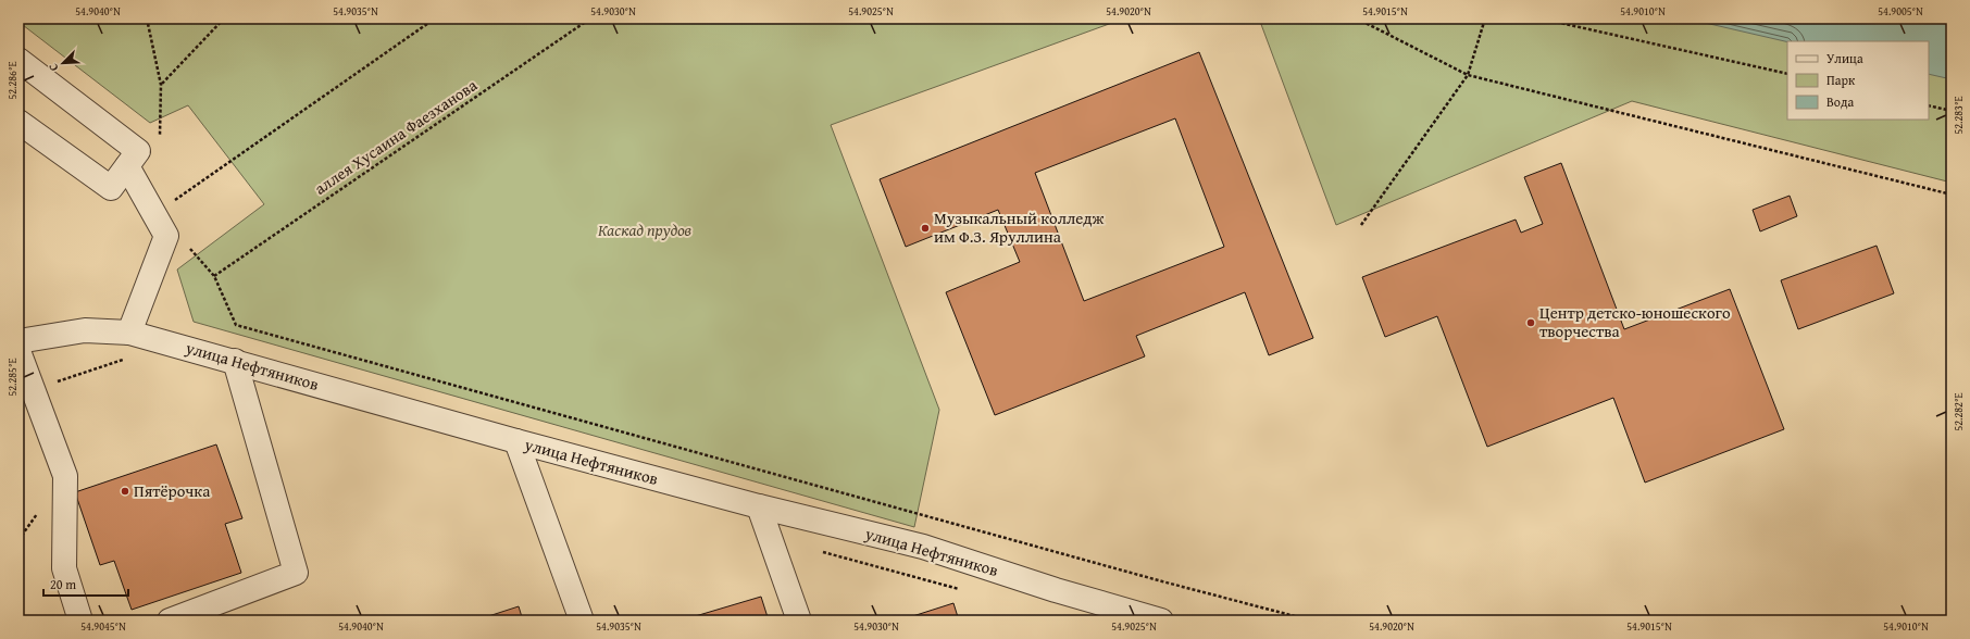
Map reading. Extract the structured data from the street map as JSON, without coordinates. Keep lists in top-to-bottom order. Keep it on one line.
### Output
{"streets":{"street":["улица Нефтяников"],"path":["аллея Хусаина Фаезханова"]},"parks":["Каскад прудов"],"places":["Музыкальный колледж им Ф.З. Яруллина","Центр детско-юношеского творчества","Пятёрочка"],"legend":["Улица","Парк","Вода"],"scale_bar":"20 m","north":"bottom left","coordinates":["54.9040°N","54.9035°N","54.9030°N","54.9025°N","54.9020°N","54.9015°N","54.9010°N","54.9005°N","52.286°E","52.283°E","52.285°E","52.282°E","54.9045°N"]}
